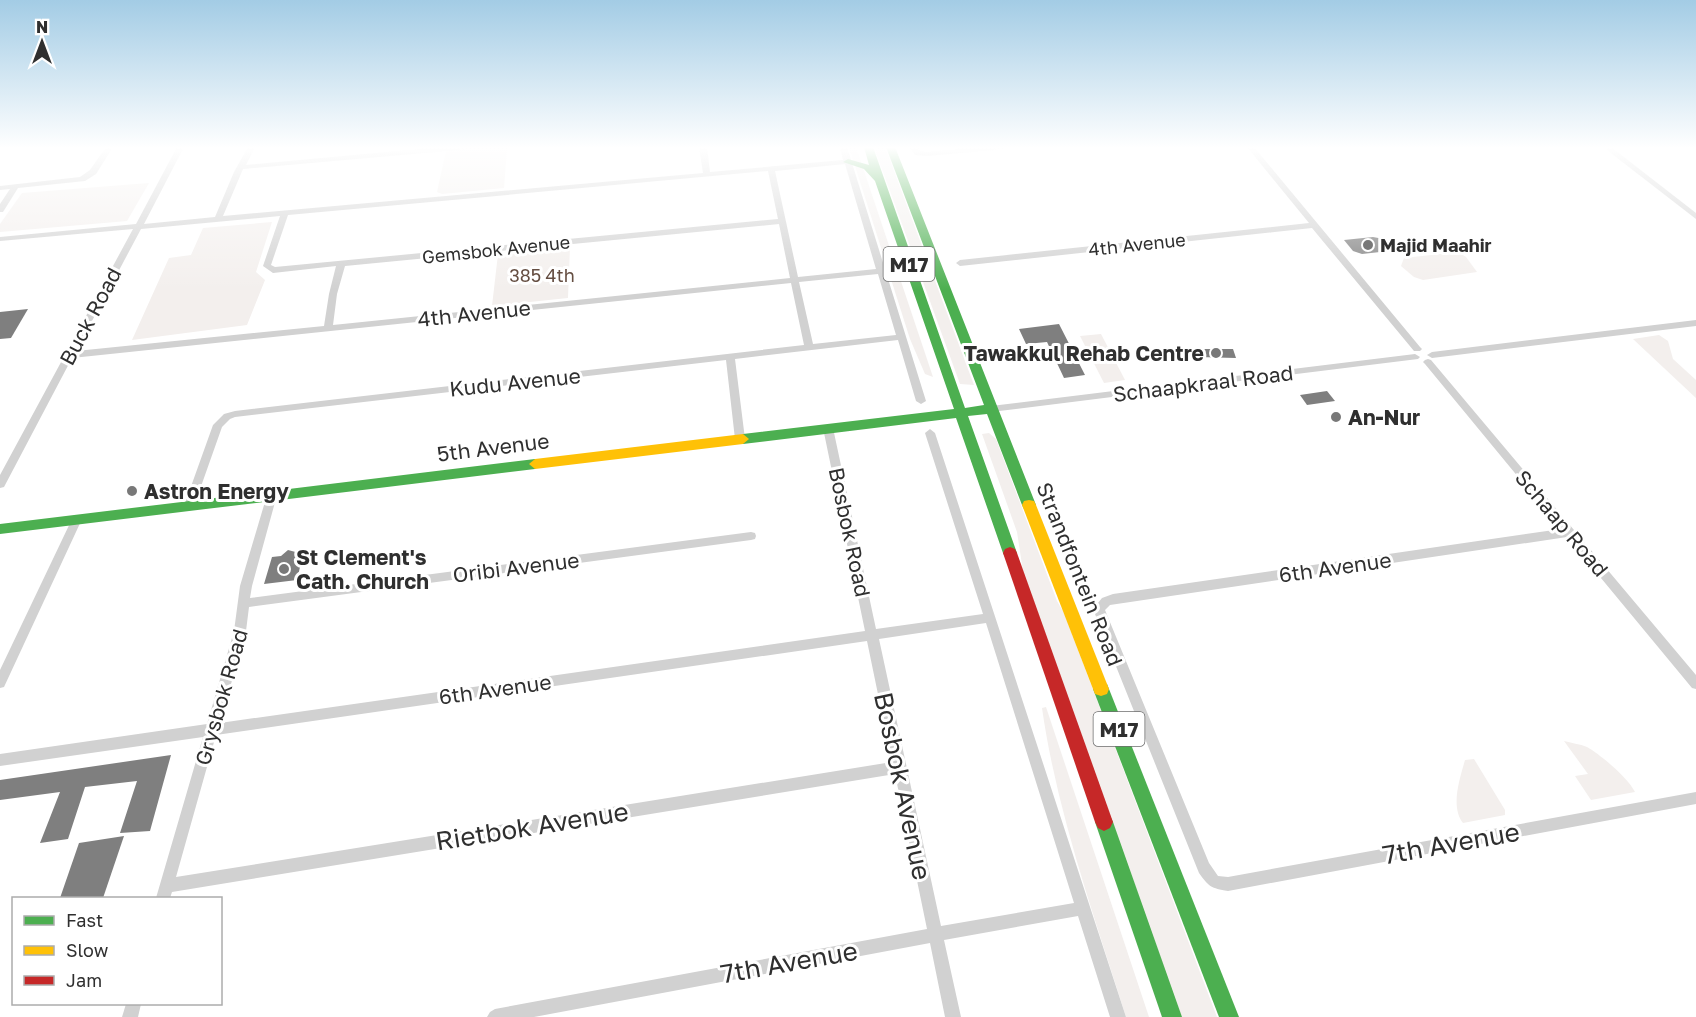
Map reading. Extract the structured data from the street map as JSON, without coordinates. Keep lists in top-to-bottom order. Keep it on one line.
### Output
{"streets":{"main road":["M17","5th Avenue","Strandfontein Road"],"street":["4th Avenue","Gemsbok Avenue","Buck Road","Kudu Avenue","Schaapkraal Road","Schaap Road","Bosbok Road","Oribi Avenue","6th Avenue","Grysbok Road","Bosbok Avenue","Rietbok Avenue","7th Avenue"]},"crossings":[["4th Avenue","Buck Road"],["M17","5th Avenue"],["Kudu Avenue","5th Avenue"],["Schaapkraal Road","5th Avenue"],["Schaapkraal Road","Strandfontein Road"],["5th Avenue","Bosbok Road"],["5th Avenue","Strandfontein Road"],["5th Avenue","Grysbok Road"],["Schaap Road","6th Avenue"],["Bosbok Road","6th Avenue"],["Bosbok Road","Bosbok Avenue"],["Oribi Avenue","Grysbok Road"],["6th Avenue","Grysbok Road"],["6th Avenue","Bosbok Avenue"],["6th Avenue","7th Avenue"],["Grysbok Road","Rietbok Avenue"],["Bosbok Avenue","Rietbok Avenue"],["Bosbok Avenue","7th Avenue"]],"parks":["385 4th"],"places":["Majid Maahir","Tawakkul Rehab Centre","An-Nur","Astron Energy","St Clement's Cath. Church"],"legend":["Fast","Slow","Jam"],"north":"top"}
